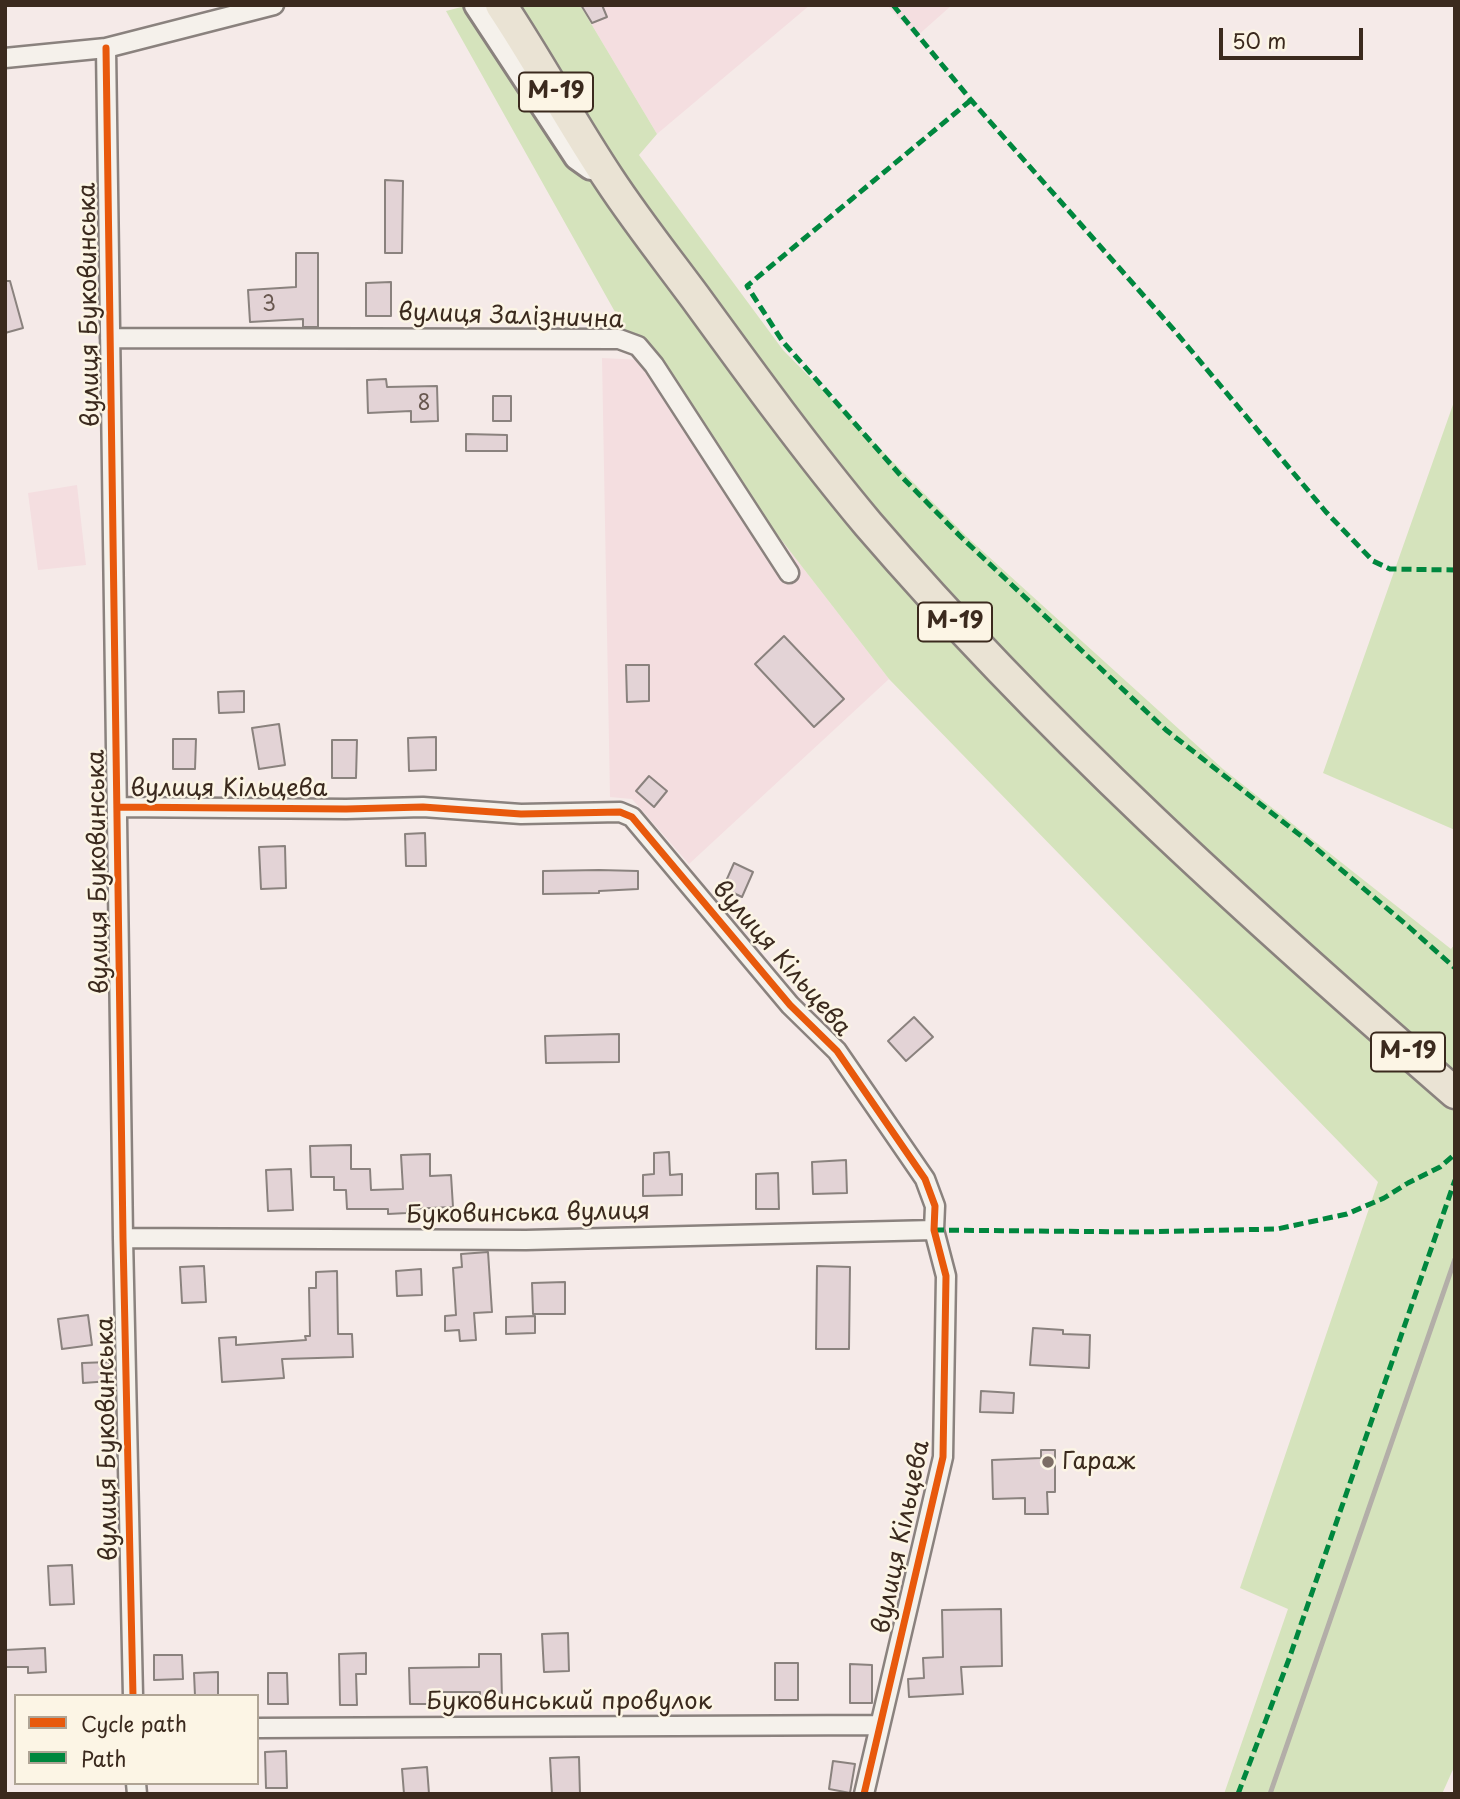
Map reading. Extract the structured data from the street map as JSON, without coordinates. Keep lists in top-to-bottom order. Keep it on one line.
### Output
{"streets":{"highway":["М-19"],"street":["вулиця Буковинська","вулиця Залізнична","вулиця Кільцева","Буковинська вулиця","Буковинський провулок"]},"crossings":[["вулиця Буковинська","вулиця Залізнична"],["вулиця Буковинська","вулиця Кільцева"],["вулиця Буковинська","Буковинська вулиця"],["вулиця Кільцева","Буковинська вулиця"],["вулиця Кільцева","Буковинський провулок"]],"places":["Гараж"],"house_numbers":["3","8"],"legend":["Cycle path","Path"],"scale_bar":"50 m"}
